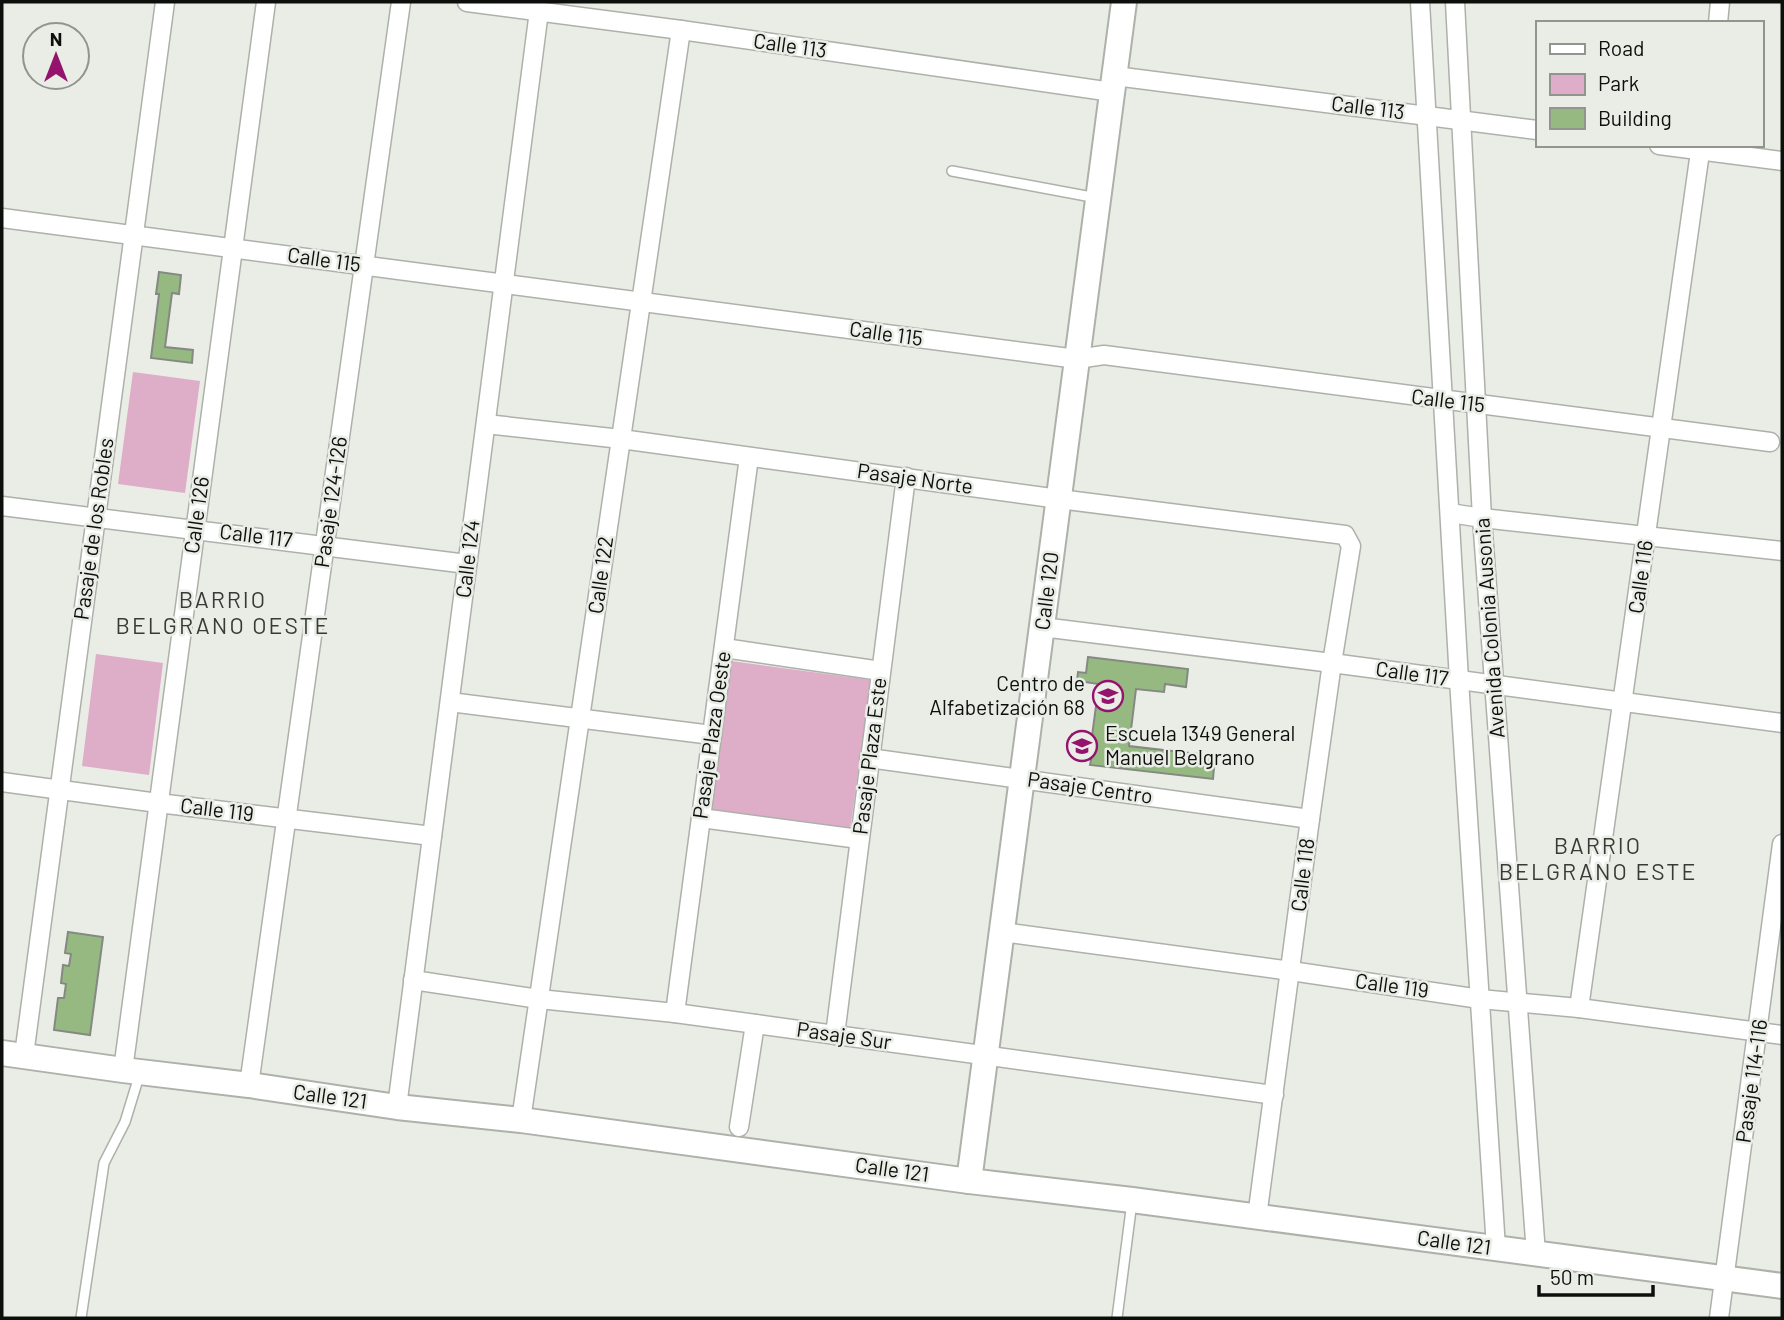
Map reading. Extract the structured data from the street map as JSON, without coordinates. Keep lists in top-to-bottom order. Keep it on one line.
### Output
{"streets":{"street":["Calle 113","Calle 115","Pasaje Norte","Pasaje 124-126","Calle 126","Pasaje de los Robles","Calle 117","Calle 124","Calle 122","Calle 116","Calle 120","Avenida Colonia Ausonia","Pasaje Plaza Oeste","Pasaje Plaza Este","Pasaje Centro","Calle 119","Calle 118","Pasaje Sur","Pasaje 114-116","Calle 121"]},"crossings":[["Calle 113","Calle 124"],["Calle 113","Calle 122"],["Calle 113","Calle 120"],["Calle 113","Avenida Colonia Ausonia"],["Calle 115","Pasaje 124-126"],["Calle 115","Calle 126"],["Calle 115","Pasaje de los Robles"],["Calle 115","Calle 124"],["Calle 115","Calle 122"],["Calle 115","Calle 116"],["Calle 115","Calle 120"],["Calle 115","Avenida Colonia Ausonia"],["Pasaje Norte","Calle 124"],["Pasaje Norte","Calle 122"],["Pasaje Norte","Calle 120"],["Pasaje Norte","Pasaje Plaza Oeste"],["Pasaje Norte","Pasaje Plaza Este"],["Pasaje Norte","Calle 118"],["Pasaje 124-126","Calle 117"],["Pasaje 124-126","Calle 119"],["Pasaje 124-126","Calle 121"],["Calle 126","Calle 117"],["Calle 126","Calle 119"],["Calle 126","Calle 121"],["Pasaje de los Robles","Calle 117"],["Pasaje de los Robles","Calle 119"],["Pasaje de los Robles","Calle 121"],["Calle 117","Calle 124"],["Calle 117","Calle 116"],["Calle 117","Calle 120"],["Calle 117","Avenida Colonia Ausonia"],["Calle 117","Calle 118"],["Calle 124","Calle 119"],["Calle 124","Pasaje Sur"],["Calle 124","Calle 121"],["Calle 122","Pasaje Sur"],["Calle 122","Calle 121"],["Calle 116","Calle 119"],["Calle 120","Pasaje Centro"],["Calle 120","Calle 119"],["Calle 120","Pasaje Sur"],["Calle 120","Calle 121"],["Avenida Colonia Ausonia","Calle 119"],["Avenida Colonia Ausonia","Calle 121"],["Pasaje Plaza Oeste","Pasaje Sur"],["Pasaje Plaza Este","Pasaje Centro"],["Pasaje Plaza Este","Pasaje Sur"],["Pasaje Centro","Calle 118"],["Calle 119","Calle 118"],["Calle 119","Pasaje 114-116"],["Calle 118","Pasaje Sur"],["Calle 118","Calle 121"],["Pasaje 114-116","Calle 121"]],"districts":["BARRIO BELGRANO OESTE","BARRIO BELGRANO ESTE"],"places":{"school or university":["Centro de Alfabetización 68","Escuela 1349 General Manuel Belgrano"]},"legend":["Road","Park","Building"],"scale_bar":"50 m","north":"top"}
